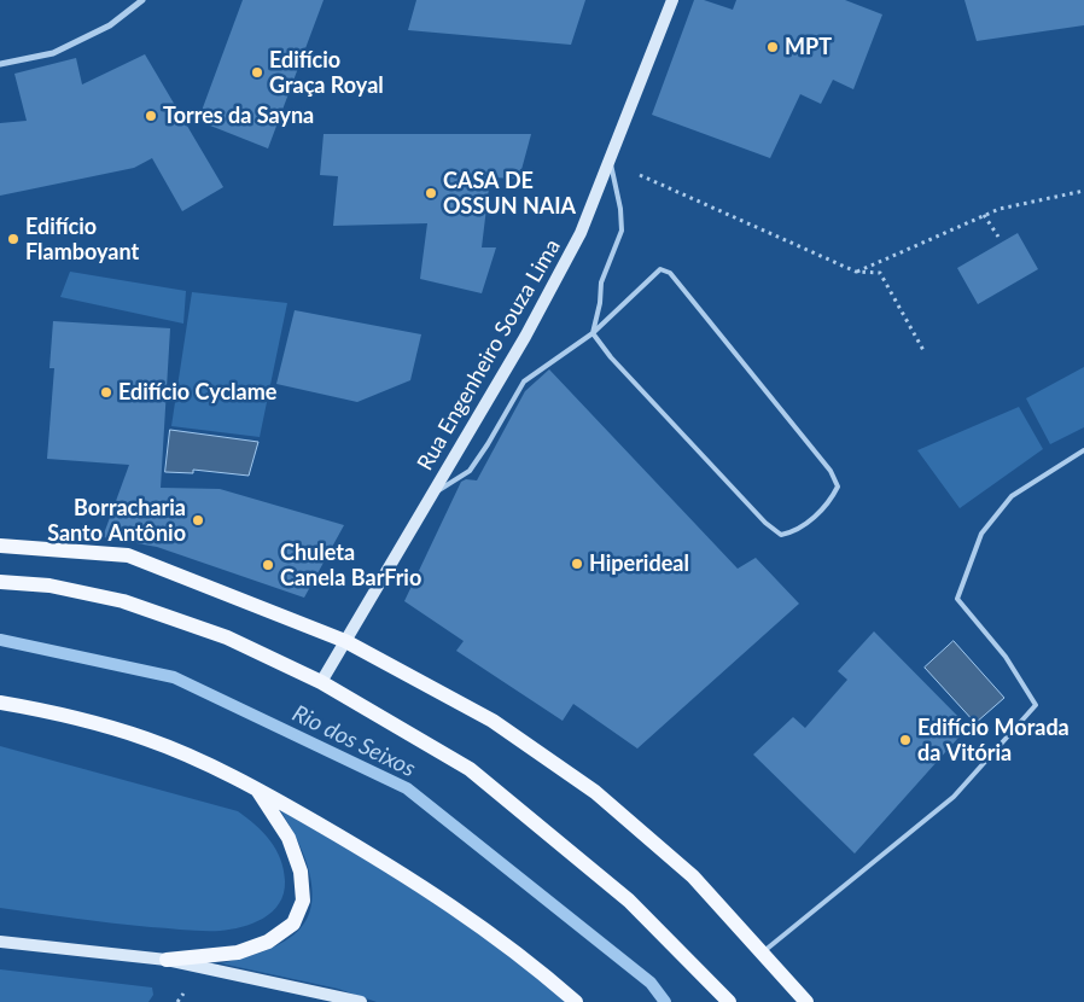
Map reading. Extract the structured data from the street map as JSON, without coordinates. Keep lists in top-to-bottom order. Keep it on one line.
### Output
{"streets":{"street":["Rua Engenheiro Souza Lima"]},"water":["Rio dos Seixos"],"places":["MPT","Edifício Graça Royal","Torres da Sayna","CASA DE OSSUN NAIA","Edifício Flamboyant","Edifício Cyclame","Borracharia Santo Antônio","Hiperideal","Chuleta Canela BarFrio","Edifício Morada da Vitória"]}
